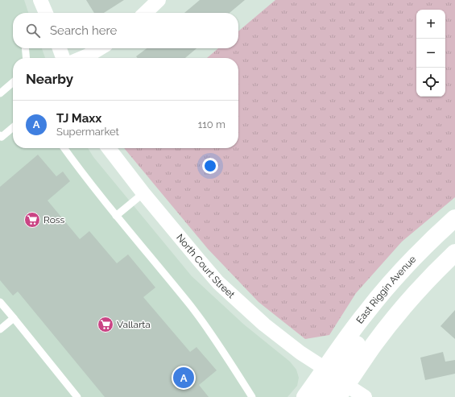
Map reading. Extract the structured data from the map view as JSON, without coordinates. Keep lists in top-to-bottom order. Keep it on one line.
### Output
{"streets":{"main road":["East Riggin Avenue"],"street":["North Court Street"]},"crossings":[["North Court Street","East Riggin Avenue"]],"places":{"supermarket":["Ross","Vallarta"]},"page":{"map_buttons":["+","−"],"search":"Search here","heading":"Nearby","list":[{"mark":"A","name":"TJ Maxx","note":"Supermarket","value":"110 m"}],"pins":"A"}}
